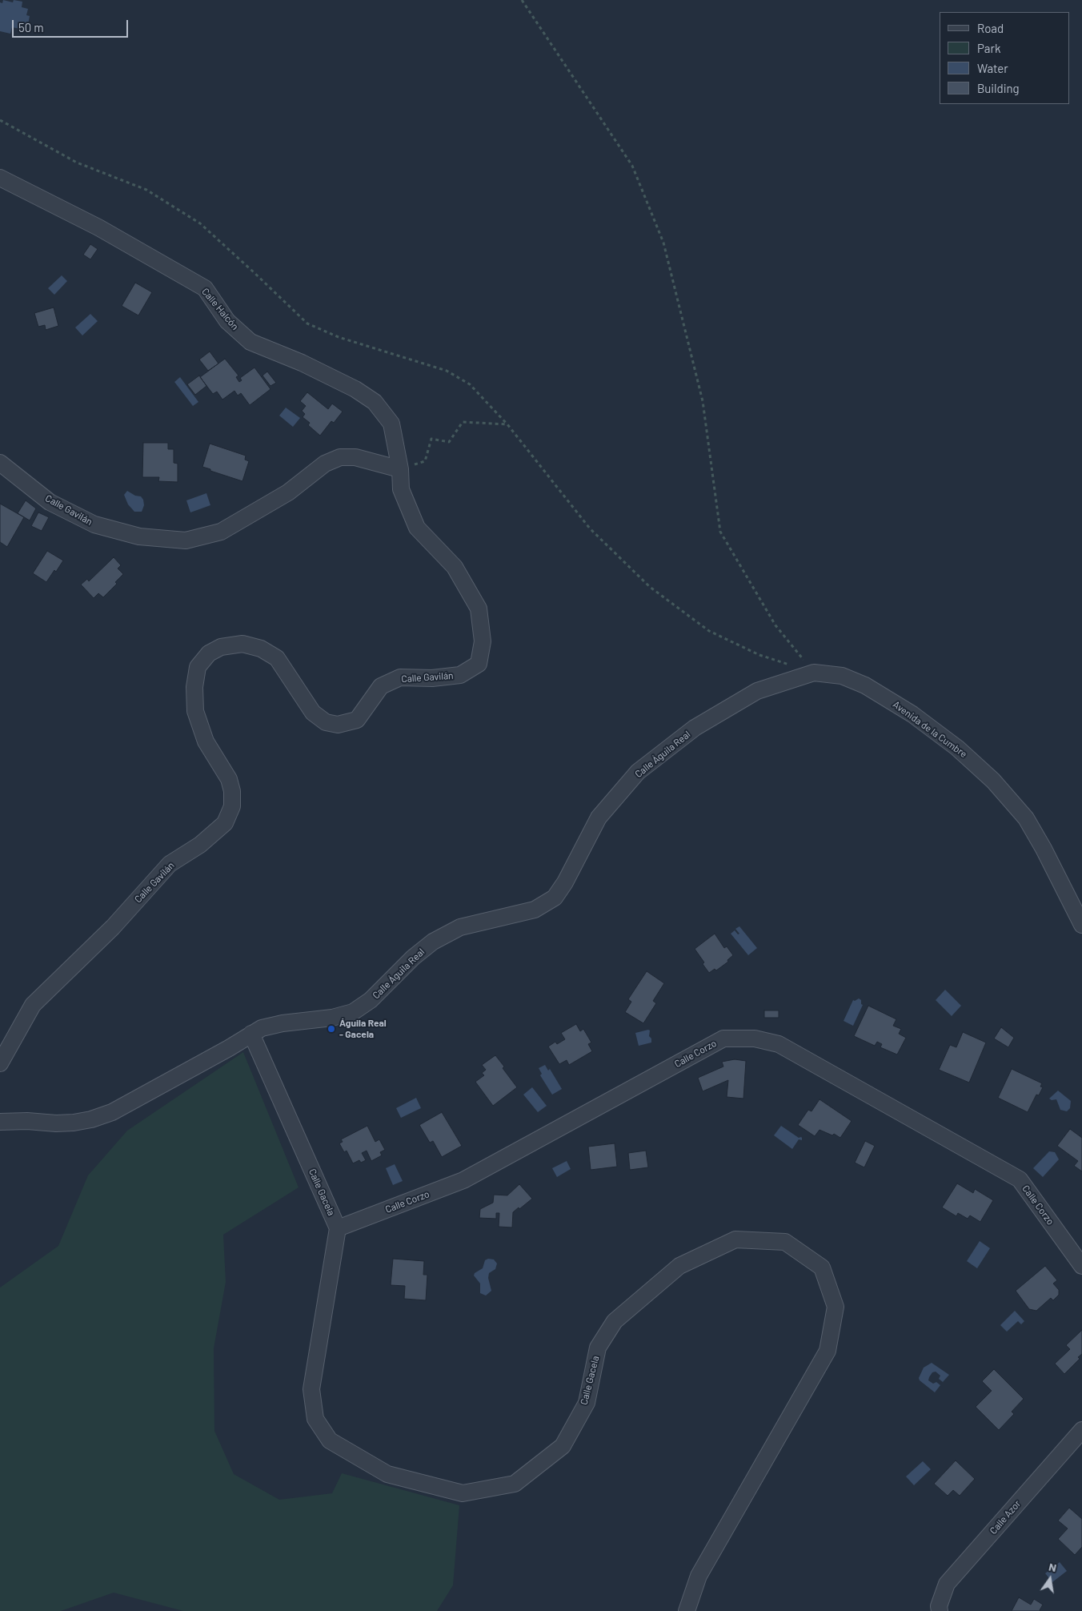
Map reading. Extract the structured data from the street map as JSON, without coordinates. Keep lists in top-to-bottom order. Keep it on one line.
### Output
{"streets":{"street":["Calle Halcón","Calle Gavilán","Avenida de la Cumbre","Calle Águila Real","Calle Corzo","Calle Gacela","Calle Azor"]},"crossings":[["Calle Halcón","Calle Gavilán"],["Avenida de la Cumbre","Calle Águila Real"],["Calle Águila Real","Calle Gacela"],["Calle Corzo","Calle Gacela"]],"places":["Águila Real - Gacela"],"legend":["Road","Park","Water","Building"],"scale_bar":"50 m","north":"top"}
